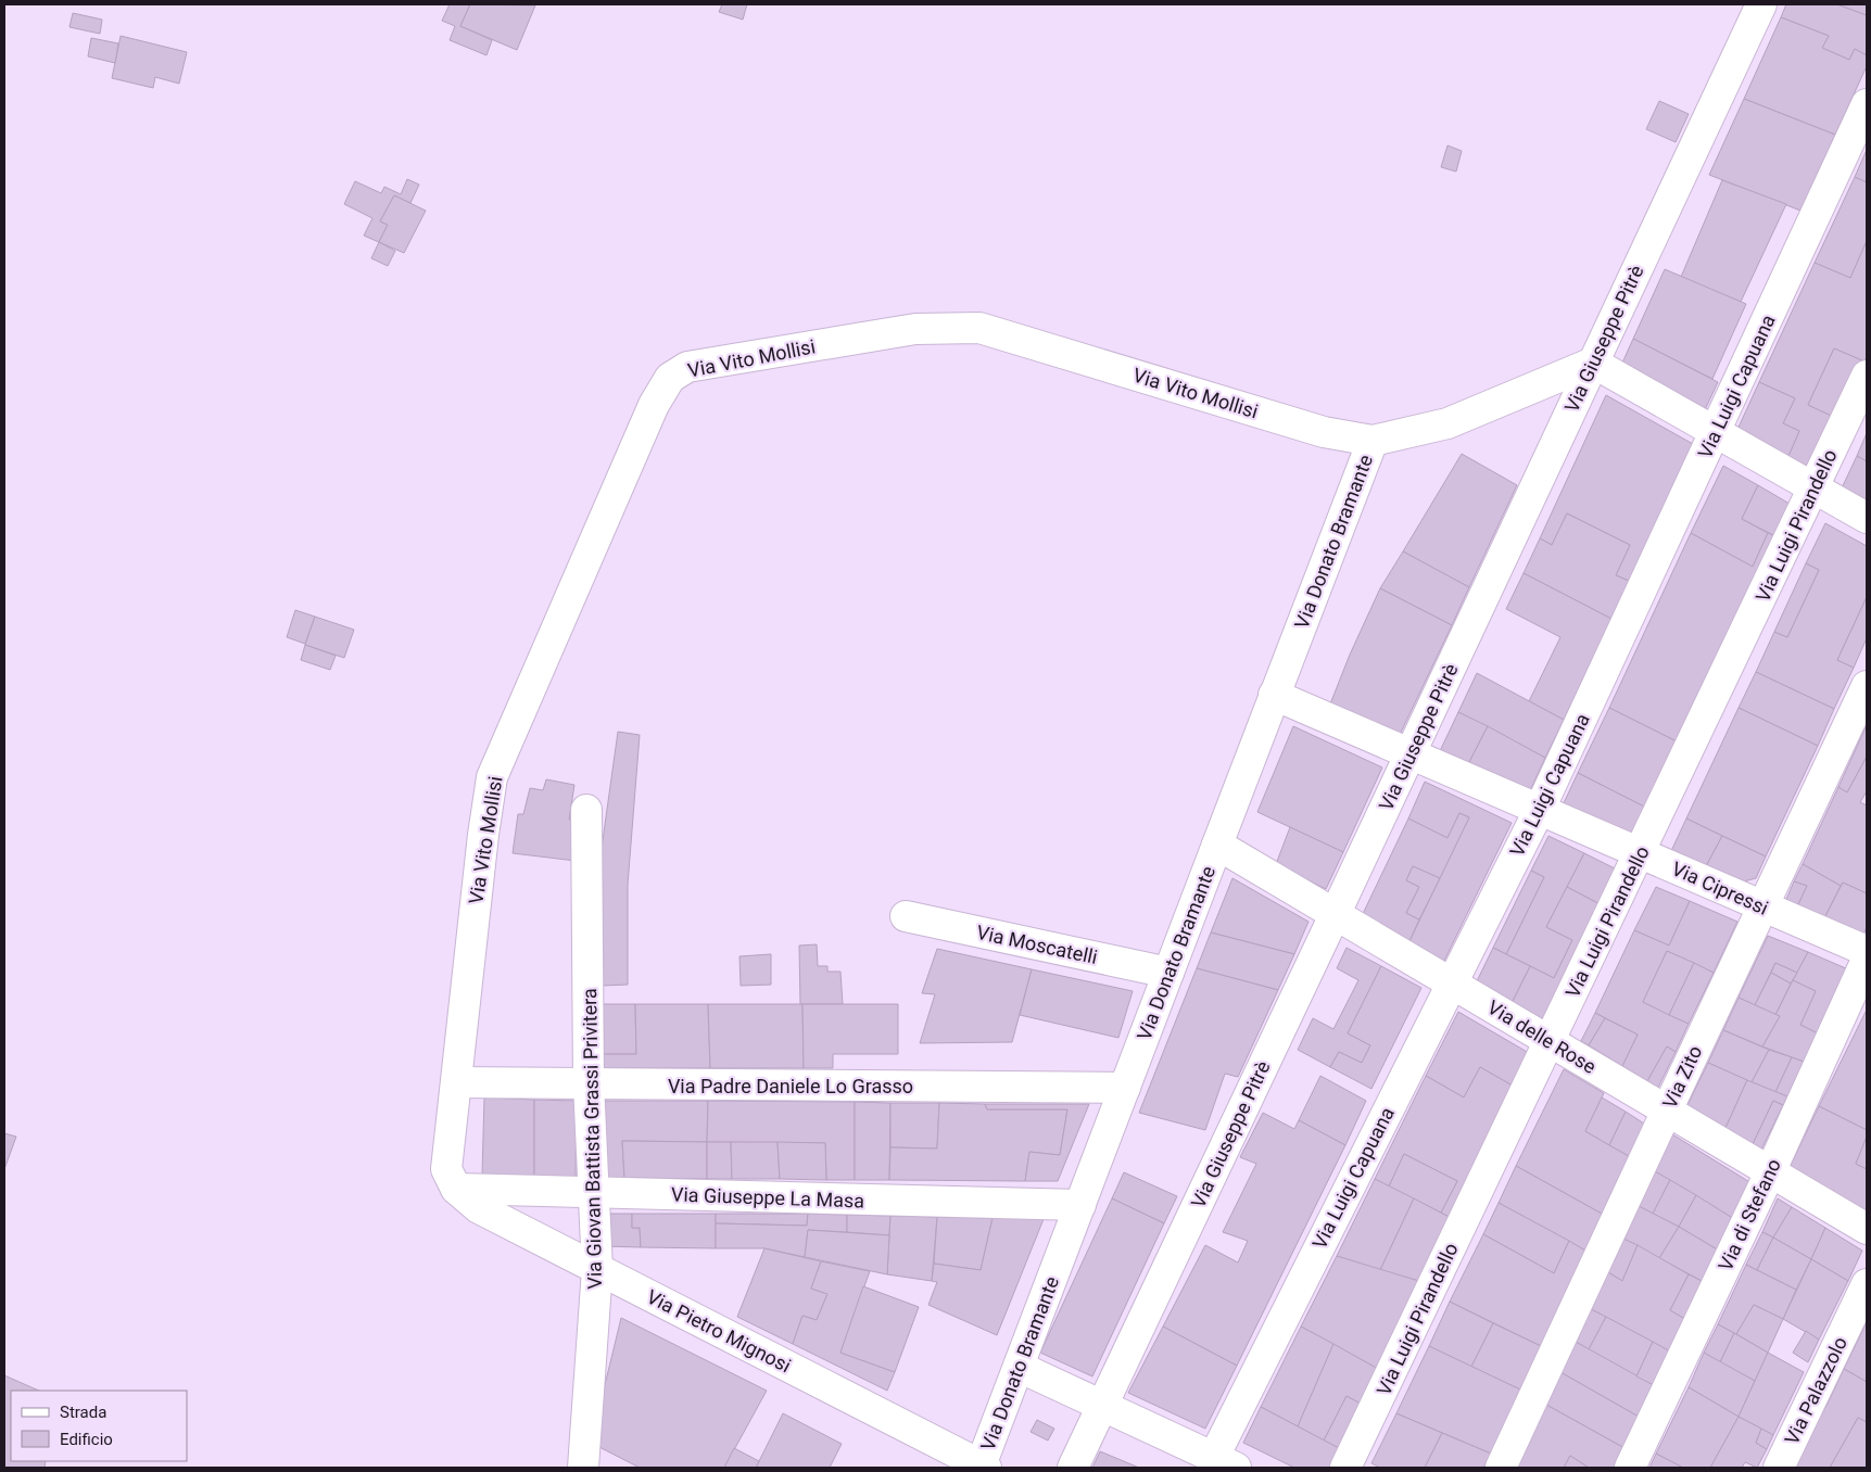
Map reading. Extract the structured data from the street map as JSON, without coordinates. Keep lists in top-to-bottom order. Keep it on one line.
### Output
{"streets":{"street":["Via Giuseppe Pitrè","Via Vito Mollisi","Via Luigi Capuana","Via Luigi Pirandello","Via Donato Bramante","Via Cipressi","Via Moscatelli","Via delle Rose","Via Zito","Via Padre Daniele Lo Grasso","Via Giovan Battista Grassi Privitera","Via Giuseppe La Masa","Via di Stefano","Via Pietro Mignosi","Via Palazzolo"]},"crossings":[["Via Giuseppe Pitrè","Via Vito Mollisi"],["Via Giuseppe Pitrè","Via Cipressi"],["Via Giuseppe Pitrè","Via delle Rose"],["Via Vito Mollisi","Via Donato Bramante"],["Via Vito Mollisi","Via Padre Daniele Lo Grasso"],["Via Vito Mollisi","Via Giuseppe La Masa"],["Via Vito Mollisi","Via Pietro Mignosi"],["Via Luigi Capuana","Via Cipressi"],["Via Luigi Capuana","Via delle Rose"],["Via Luigi Pirandello","Via Cipressi"],["Via Luigi Pirandello","Via delle Rose"],["Via Donato Bramante","Via Cipressi"],["Via Donato Bramante","Via Moscatelli"],["Via Donato Bramante","Via delle Rose"],["Via Donato Bramante","Via Padre Daniele Lo Grasso"],["Via Donato Bramante","Via Giuseppe La Masa"],["Via Donato Bramante","Via Pietro Mignosi"],["Via Cipressi","Via Zito"],["Via delle Rose","Via Zito"],["Via delle Rose","Via di Stefano"],["Via Padre Daniele Lo Grasso","Via Giovan Battista Grassi Privitera"],["Via Giovan Battista Grassi Privitera","Via Giuseppe La Masa"],["Via Giovan Battista Grassi Privitera","Via Pietro Mignosi"],["Via Giuseppe La Masa","Via Pietro Mignosi"]],"legend":["Strada","Edificio"]}
